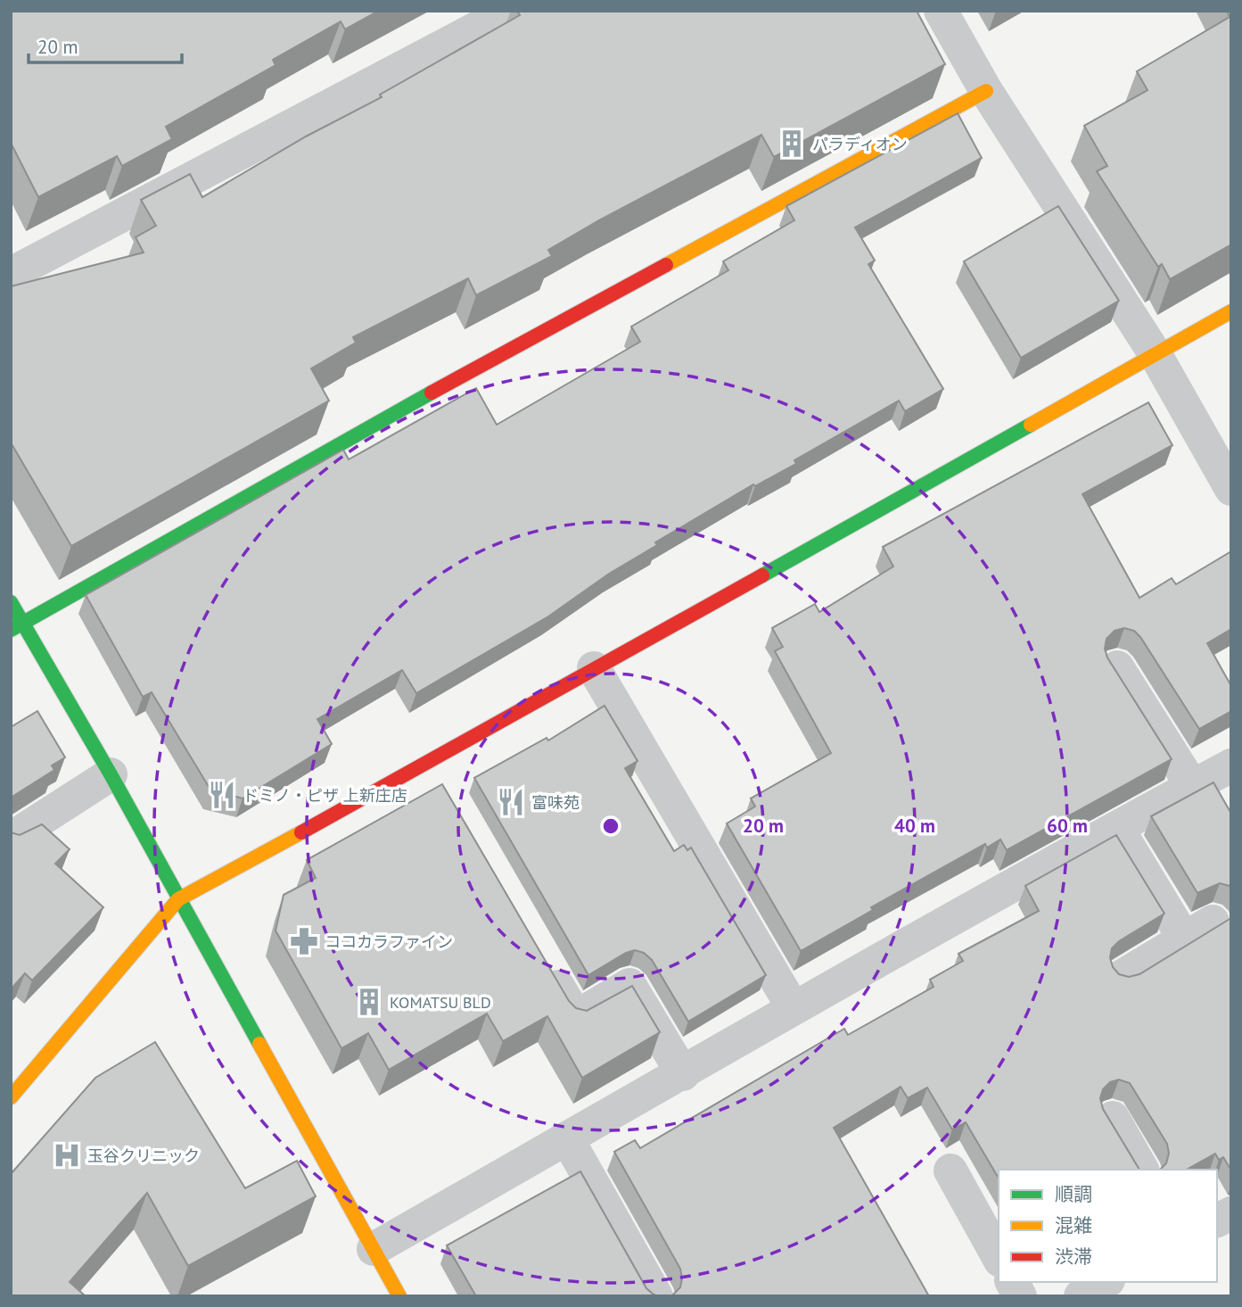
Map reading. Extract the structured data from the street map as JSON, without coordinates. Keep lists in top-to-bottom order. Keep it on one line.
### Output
{"places":{"building":["パラディオン","KOMATSU BLD"],"restaurant":["ドミノ・ピザ 上新庄店","富味苑"],"pharmacy":["ココカラファイン"],"hospital":["玉谷クリニック"]},"legend":["順調","混雑","渋滞"],"scale_bar":"20 m","rings":["20 m","40 m","60 m"]}
